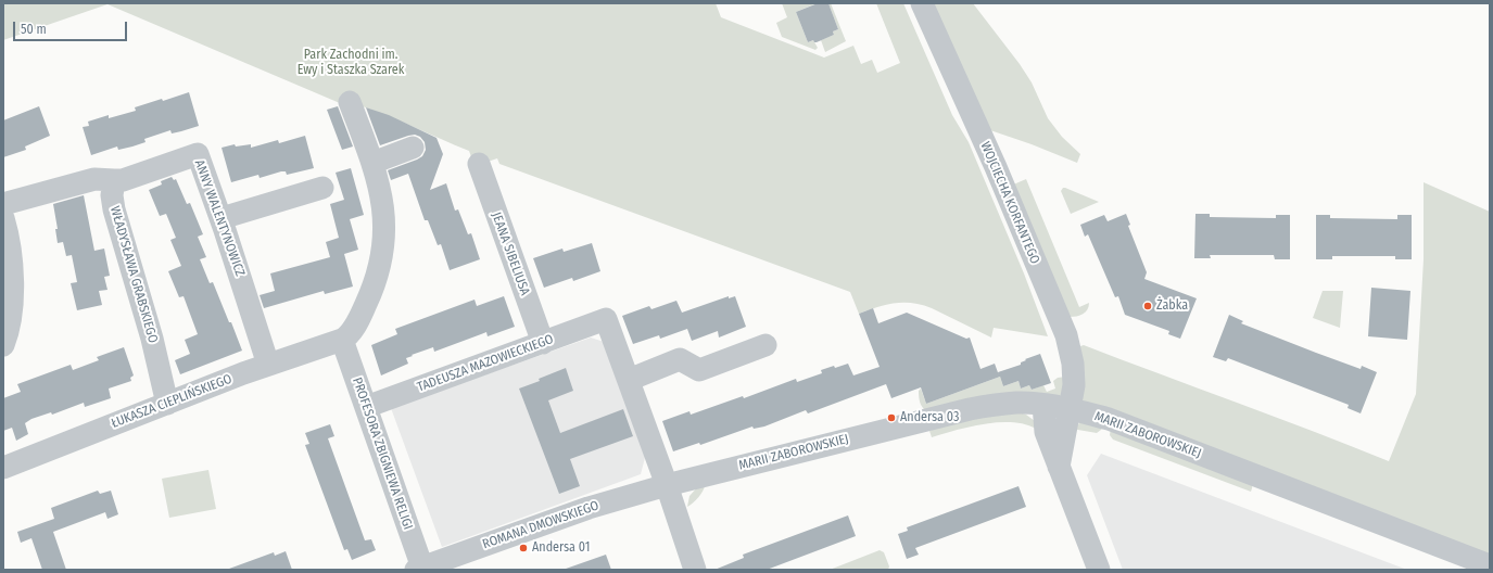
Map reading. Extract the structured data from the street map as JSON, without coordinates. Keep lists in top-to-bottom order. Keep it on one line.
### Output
{"streets":{"street":["WOJCIECHA KORFANTEGO","ANNY WALENTYNOWICZ","JEANA SIBELIUSA","WŁADYSŁAWA GRABSKIEGO","TADEUSZA MAZOWIECKIEGO","ŁUKASZA CIEPLIŃSKIEGO","MARII ZABOROWSKIEJ","PROFESORA ZBIGNIEWA RELIGI","ROMANA DMOWSKIEGO"]},"crossings":[["WOJCIECHA KORFANTEGO","MARII ZABOROWSKIEJ"],["ANNY WALENTYNOWICZ","WŁADYSŁAWA GRABSKIEGO"],["ANNY WALENTYNOWICZ","ŁUKASZA CIEPLIŃSKIEGO"],["JEANA SIBELIUSA","TADEUSZA MAZOWIECKIEGO"],["WŁADYSŁAWA GRABSKIEGO","ŁUKASZA CIEPLIŃSKIEGO"],["TADEUSZA MAZOWIECKIEGO","PROFESORA ZBIGNIEWA RELIGI"],["ŁUKASZA CIEPLIŃSKIEGO","PROFESORA ZBIGNIEWA RELIGI"],["MARII ZABOROWSKIEJ","ROMANA DMOWSKIEGO"],["PROFESORA ZBIGNIEWA RELIGI","ROMANA DMOWSKIEGO"]],"parks":["Park Zachodni im. Ewy i Staszka Szarek"],"places":["Żabka","Andersa 03","Andersa 01"],"scale_bar":"50 m"}
